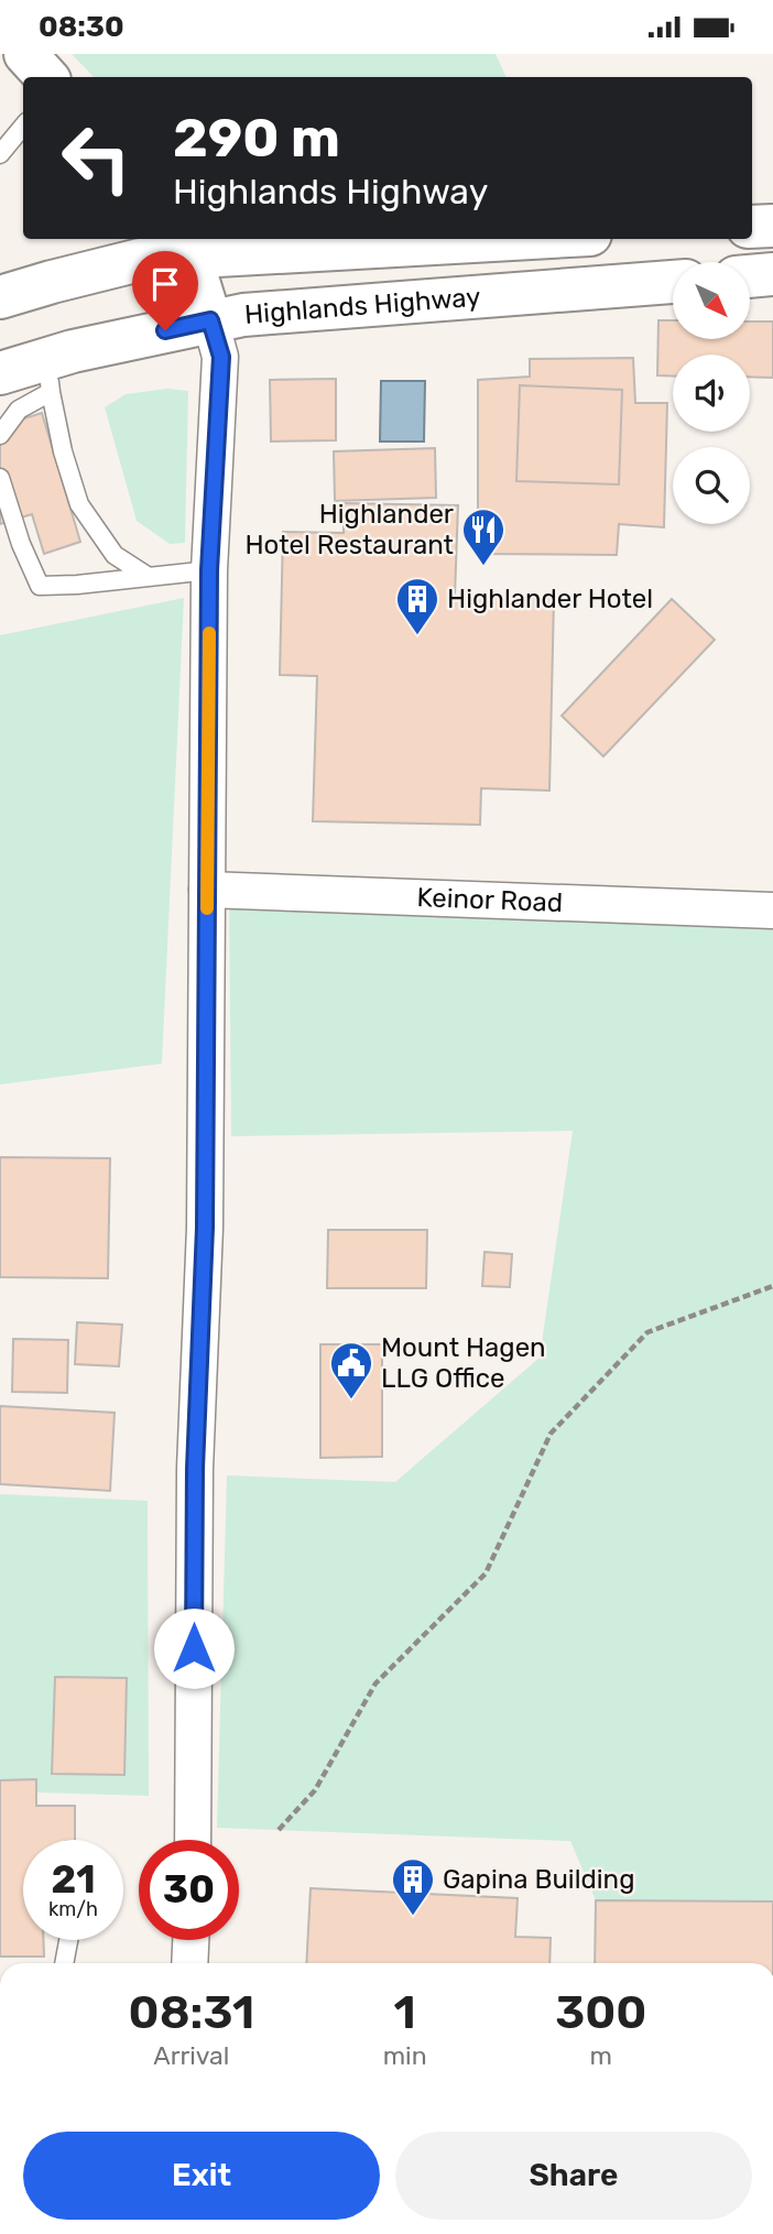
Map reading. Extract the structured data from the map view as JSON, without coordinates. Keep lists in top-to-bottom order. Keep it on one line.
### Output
{"streets":{"main road":["Highlands Highway"],"street":["Keinor Road"]},"places":{"restaurant":["Highlander Hotel Restaurant"],"building":["Highlander Hotel","Gapina Building"],"public building":["Mount Hagen LLG Office"]},"north":"bottom right","page":{"status":"08:30","turn":["290 m","Highlands Highway"],"speed":"21 km/h","limit":"30","eta":["08:31","Arrival","1","min","300","m"],"buttons":["Exit","Share"]}}
